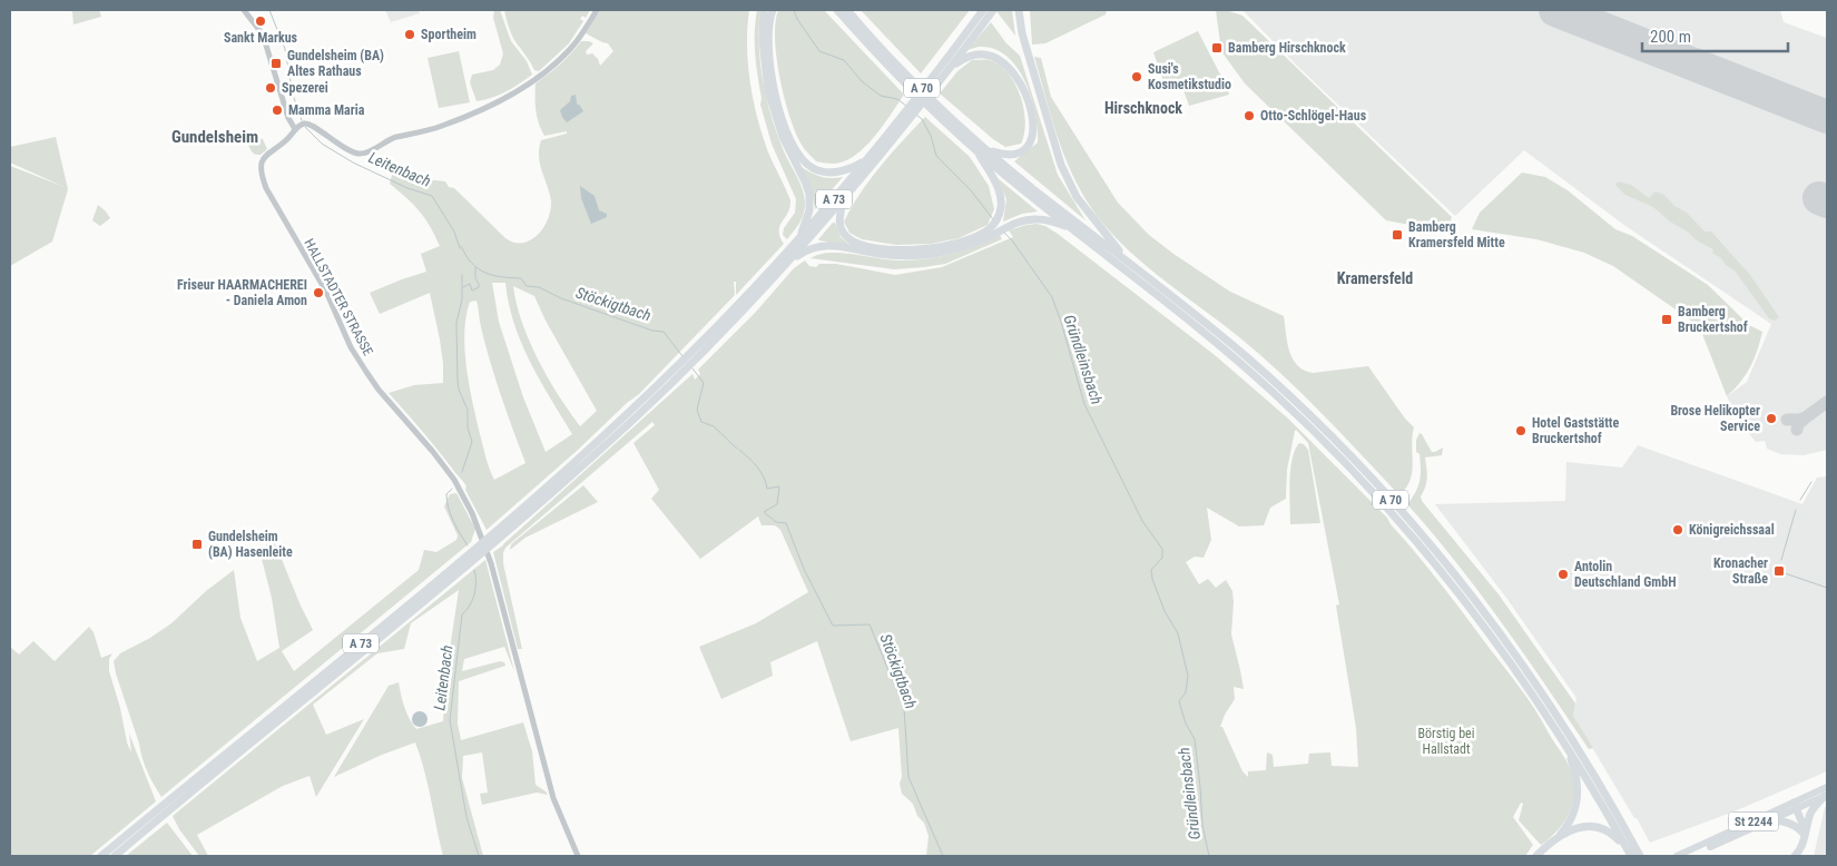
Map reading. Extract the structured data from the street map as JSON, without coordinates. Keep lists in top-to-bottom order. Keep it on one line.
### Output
{"streets":{"highway":["A 70","A 73"],"main road":["St 2244"],"street":["HALLSTADTER STRASSE"]},"districts":["Hirschknock","Gundelsheim","Kramersfeld"],"water":["Leitenbach","Stöckigtbach","Gründleinsbach"],"parks":["Börstig bei Hallstadt"],"places":{"other":["Sankt Markus","Sportheim","Susi's Kosmetikstudio","Spezerei","Mamma Maria","Otto-Schlögel-Haus","Friseur HAARMACHEREI - Daniela Amon","Brose Helikopter Service","Hotel Gaststätte Bruckertshof","Königreichssaal","Antolin Deutschland GmbH"],"transit":["Bamberg Hirschknock","Gundelsheim (BA) Altes Rathaus","Bamberg Kramersfeld Mitte","Bamberg Bruckertshof","Gundelsheim (BA) Hasenleite","Kronacher Straße"]},"scale_bar":"200 m"}
